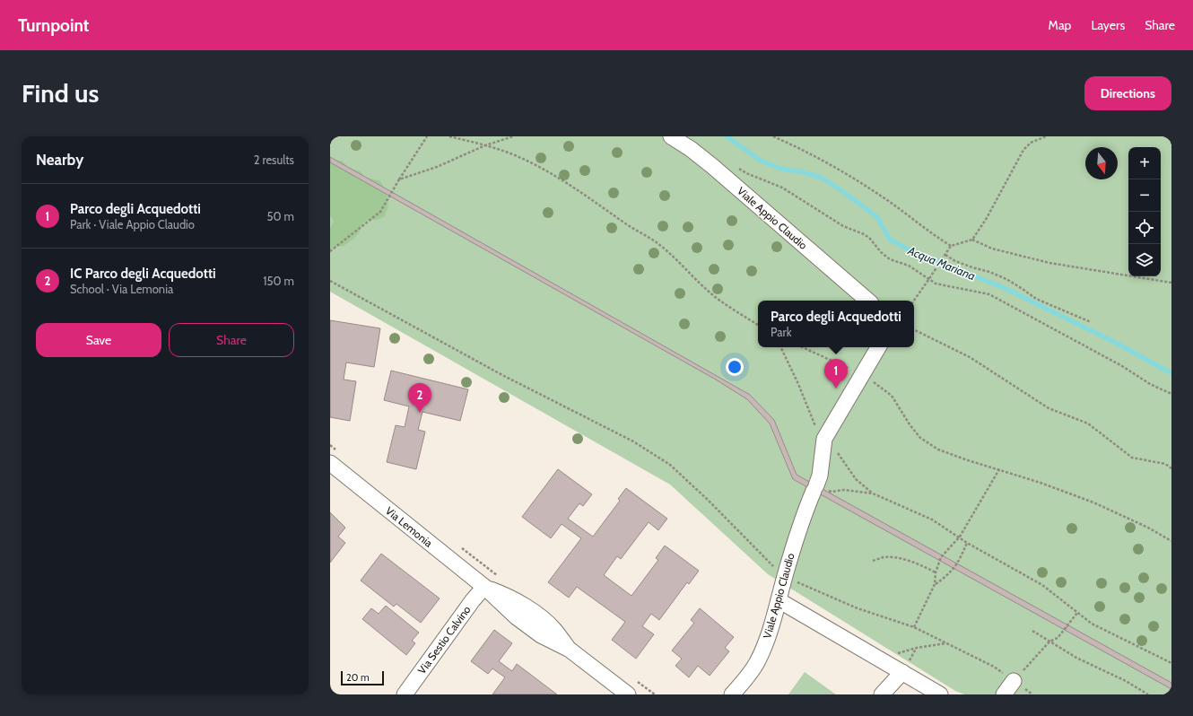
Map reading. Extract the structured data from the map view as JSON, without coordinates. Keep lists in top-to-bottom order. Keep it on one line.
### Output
{"streets":{"street":["Viale Appio Claudio","Via Lemonia","Via Sestio Calvino"]},"crossings":[["Via Lemonia","Via Sestio Calvino"]],"water":["Acqua Mariana"],"scale_bar":"20 m","north":"bottom","page":{"header":"Turnpoint","nav":["Map","Layers","Share"],"buttons":["Directions",["Save","Share"]],"title":"Find us","heading":["Nearby","2 results"],"map_buttons":["+","−"],"list":[{"mark":"1","name":"Parco degli Acquedotti","note":"Park · Viale Appio Claudio","value":"50 m"},{"mark":"2","name":"IC Parco degli Acquedotti","note":"School · Via Lemonia","value":"150 m"}],"popup":["Parco degli Acquedotti","Park"],"pins":["1","2"],"scale":"20 m"}}
